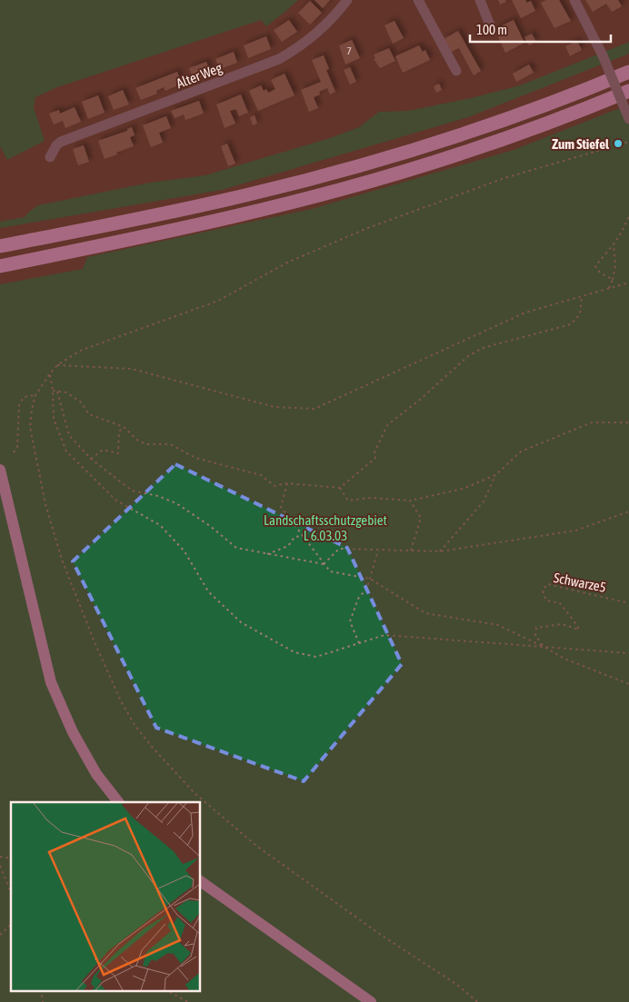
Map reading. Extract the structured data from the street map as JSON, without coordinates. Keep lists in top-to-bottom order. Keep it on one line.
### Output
{"streets":{"street":["Alter Weg"],"path":["Schwarze5"]},"parks":["Landschaftsschutzgebiet L 6.03.03"],"places":["Zum Stiefel"],"house_numbers":["7"],"scale_bar":"100 m"}
